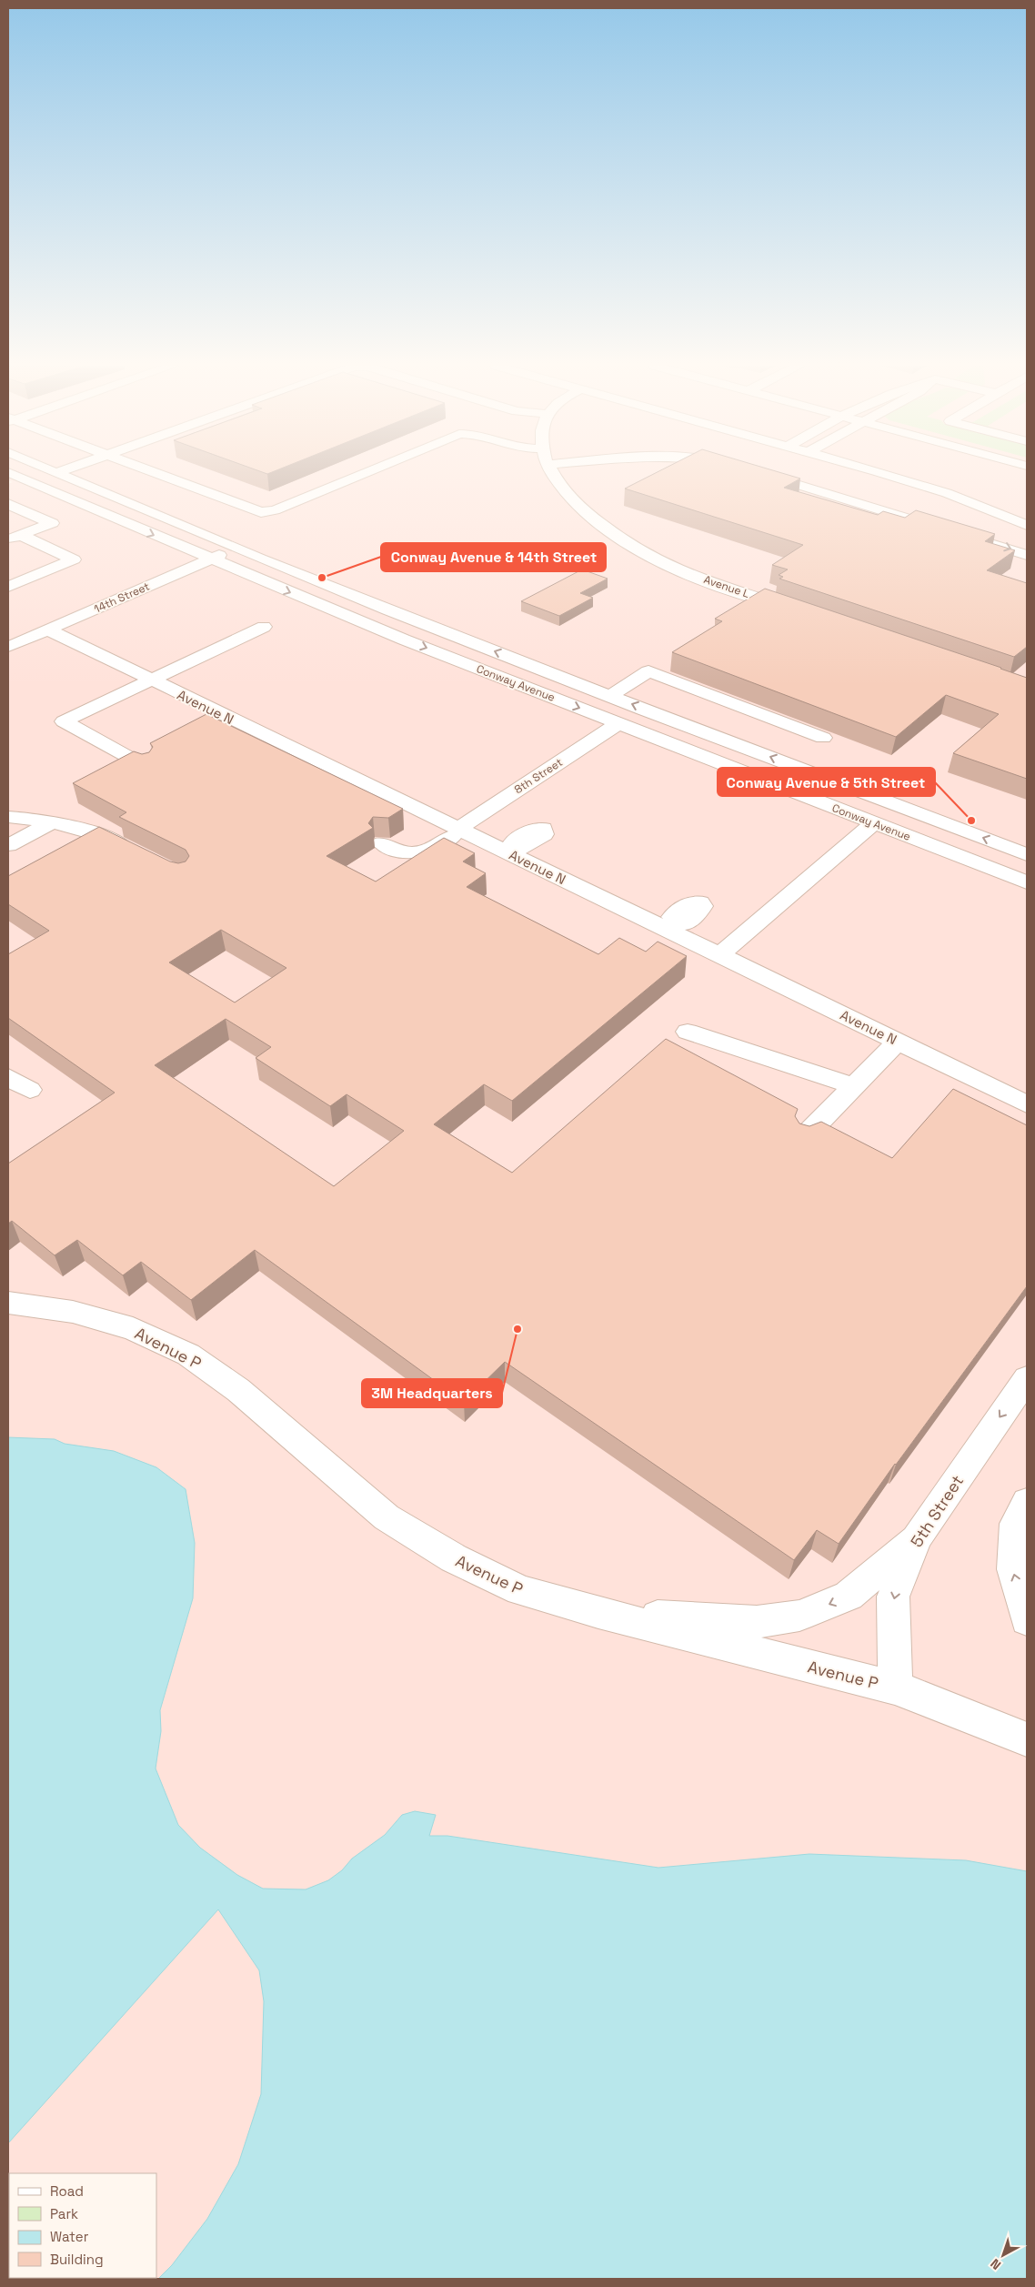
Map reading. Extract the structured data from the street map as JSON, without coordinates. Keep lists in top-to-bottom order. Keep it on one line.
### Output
{"streets":{"street":["Avenue L","14th Street","Conway Avenue","Avenue N","8th Street","Avenue P","5th Street"]},"crossings":[["14th Street","Conway Avenue"],["14th Street","Avenue N"],["Conway Avenue","8th Street"],["Avenue N","8th Street"],["Avenue P","5th Street"]],"one_way":["5th Street"],"places":["Conway Avenue & 14th Street","Conway Avenue & 5th Street","3M Headquarters"],"legend":["Road","Park","Water","Building"],"north":"bottom left"}
